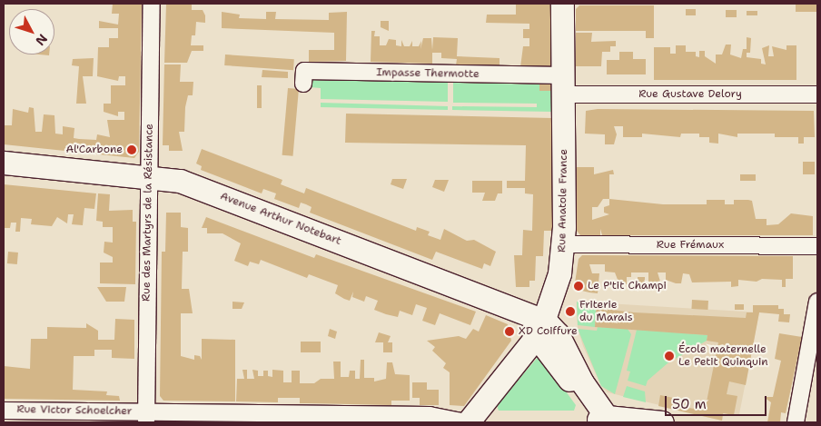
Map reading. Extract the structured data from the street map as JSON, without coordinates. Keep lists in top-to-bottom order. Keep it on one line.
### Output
{"streets":{"street":["Impasse Thermotte","Rue Gustave Delory","Rue Anatole France","Rue des Martyrs de la Résistance","Avenue Arthur Notebart","Rue Frémaux","Rue Victor Schoelcher"]},"crossings":[["Impasse Thermotte","Rue Gustave Delory"],["Impasse Thermotte","Rue Anatole France"],["Rue Gustave Delory","Rue Anatole France"],["Rue Anatole France","Avenue Arthur Notebart"],["Rue Anatole France","Rue Frémaux"],["Rue Anatole France","Rue Victor Schoelcher"],["Rue des Martyrs de la Résistance","Avenue Arthur Notebart"],["Rue des Martyrs de la Résistance","Rue Victor Schoelcher"]],"places":["Al'Carbone","Le P'tit Champi","Friterie du Marais","XD Coiffure","École maternelle Le Petit Quinquin"],"scale_bar":"50 m","north":"bottom right"}
